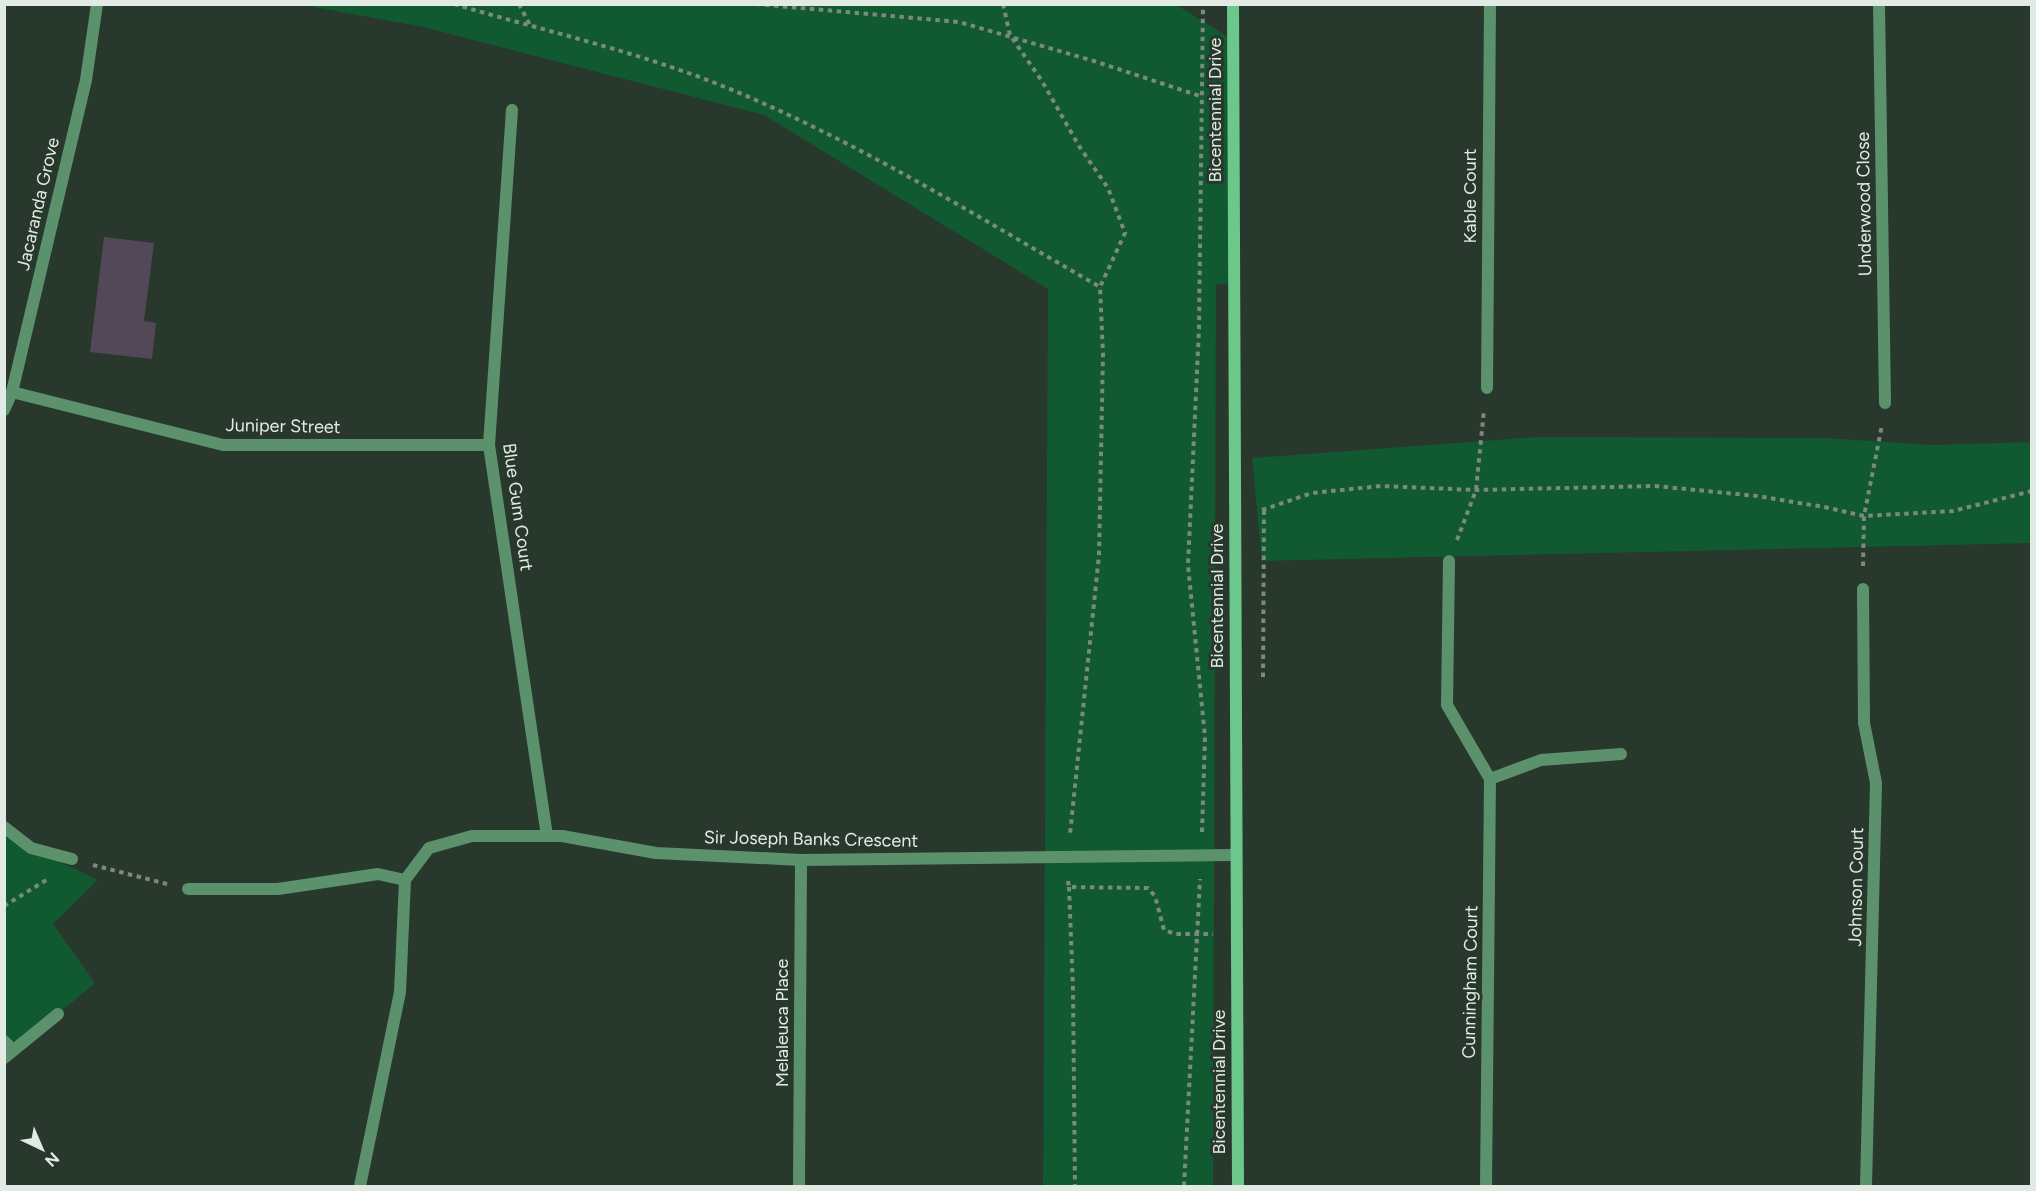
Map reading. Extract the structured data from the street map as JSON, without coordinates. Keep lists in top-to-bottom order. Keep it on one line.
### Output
{"streets":{"street":["Bicentennial Drive","Kable Court","Jacaranda Grove","Underwood Close","Juniper Street","Blue Gum Court","Sir Joseph Banks Crescent","Johnson Court","Cunningham Court","Melaleuca Place"]},"crossings":[["Bicentennial Drive","Sir Joseph Banks Crescent"],["Jacaranda Grove","Juniper Street"],["Juniper Street","Blue Gum Court"],["Blue Gum Court","Sir Joseph Banks Crescent"],["Sir Joseph Banks Crescent","Melaleuca Place"]],"north":"bottom right"}
